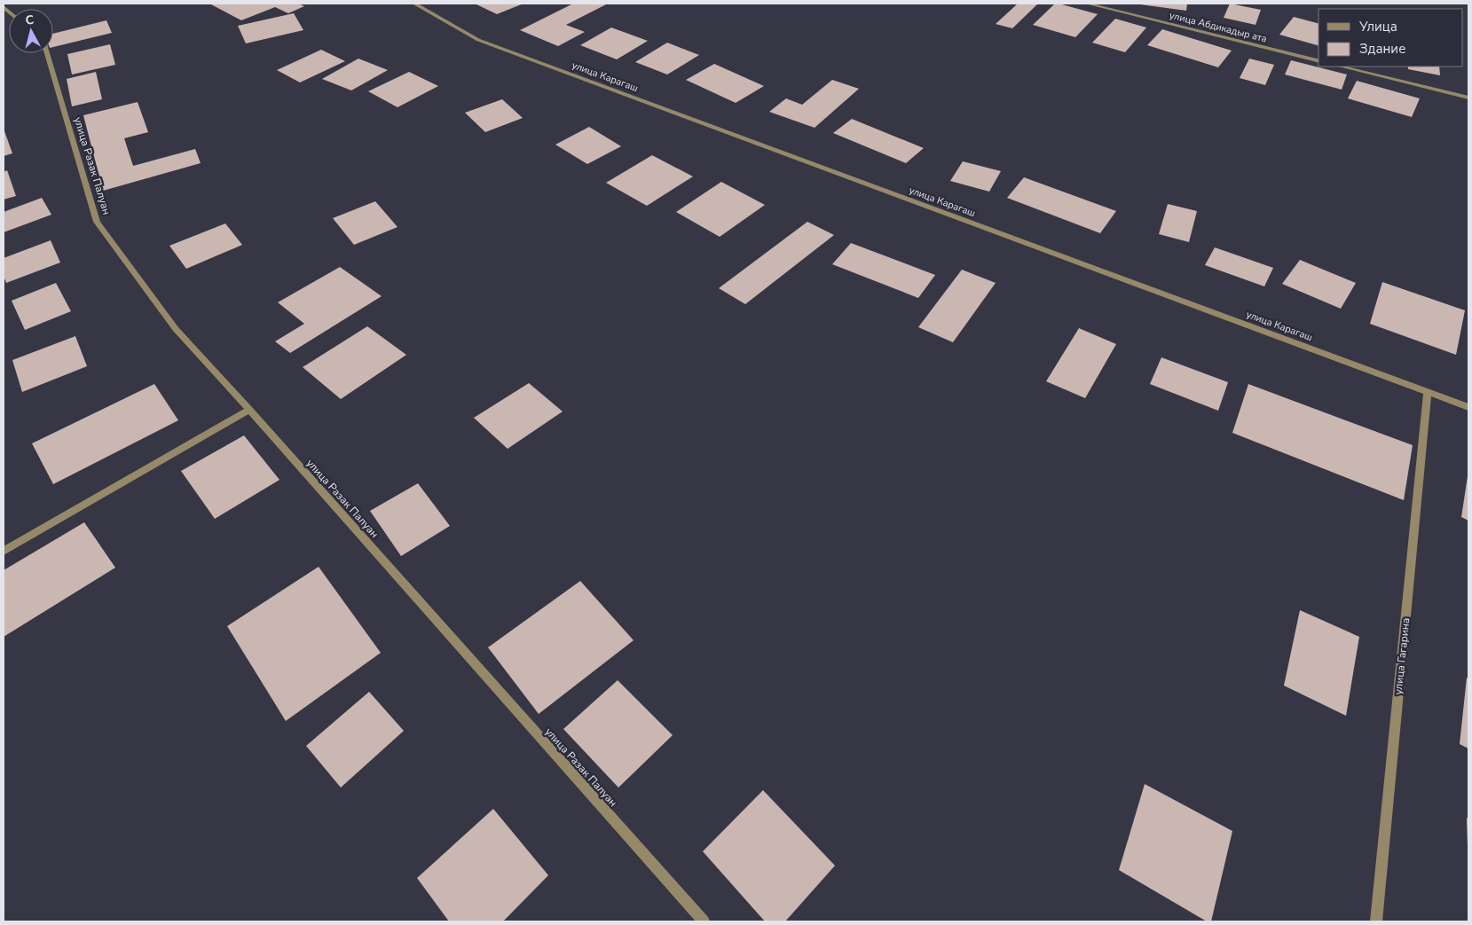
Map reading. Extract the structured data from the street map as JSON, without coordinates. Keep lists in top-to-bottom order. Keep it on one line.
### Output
{"streets":{"street":["улица Абдикадыр ата","улица Карагаш","улица Разак Палуан","улица Гагарина"]},"crossings":[["улица Карагаш","улица Гагарина"]],"legend":["Улица","Здание"],"north":"top"}
